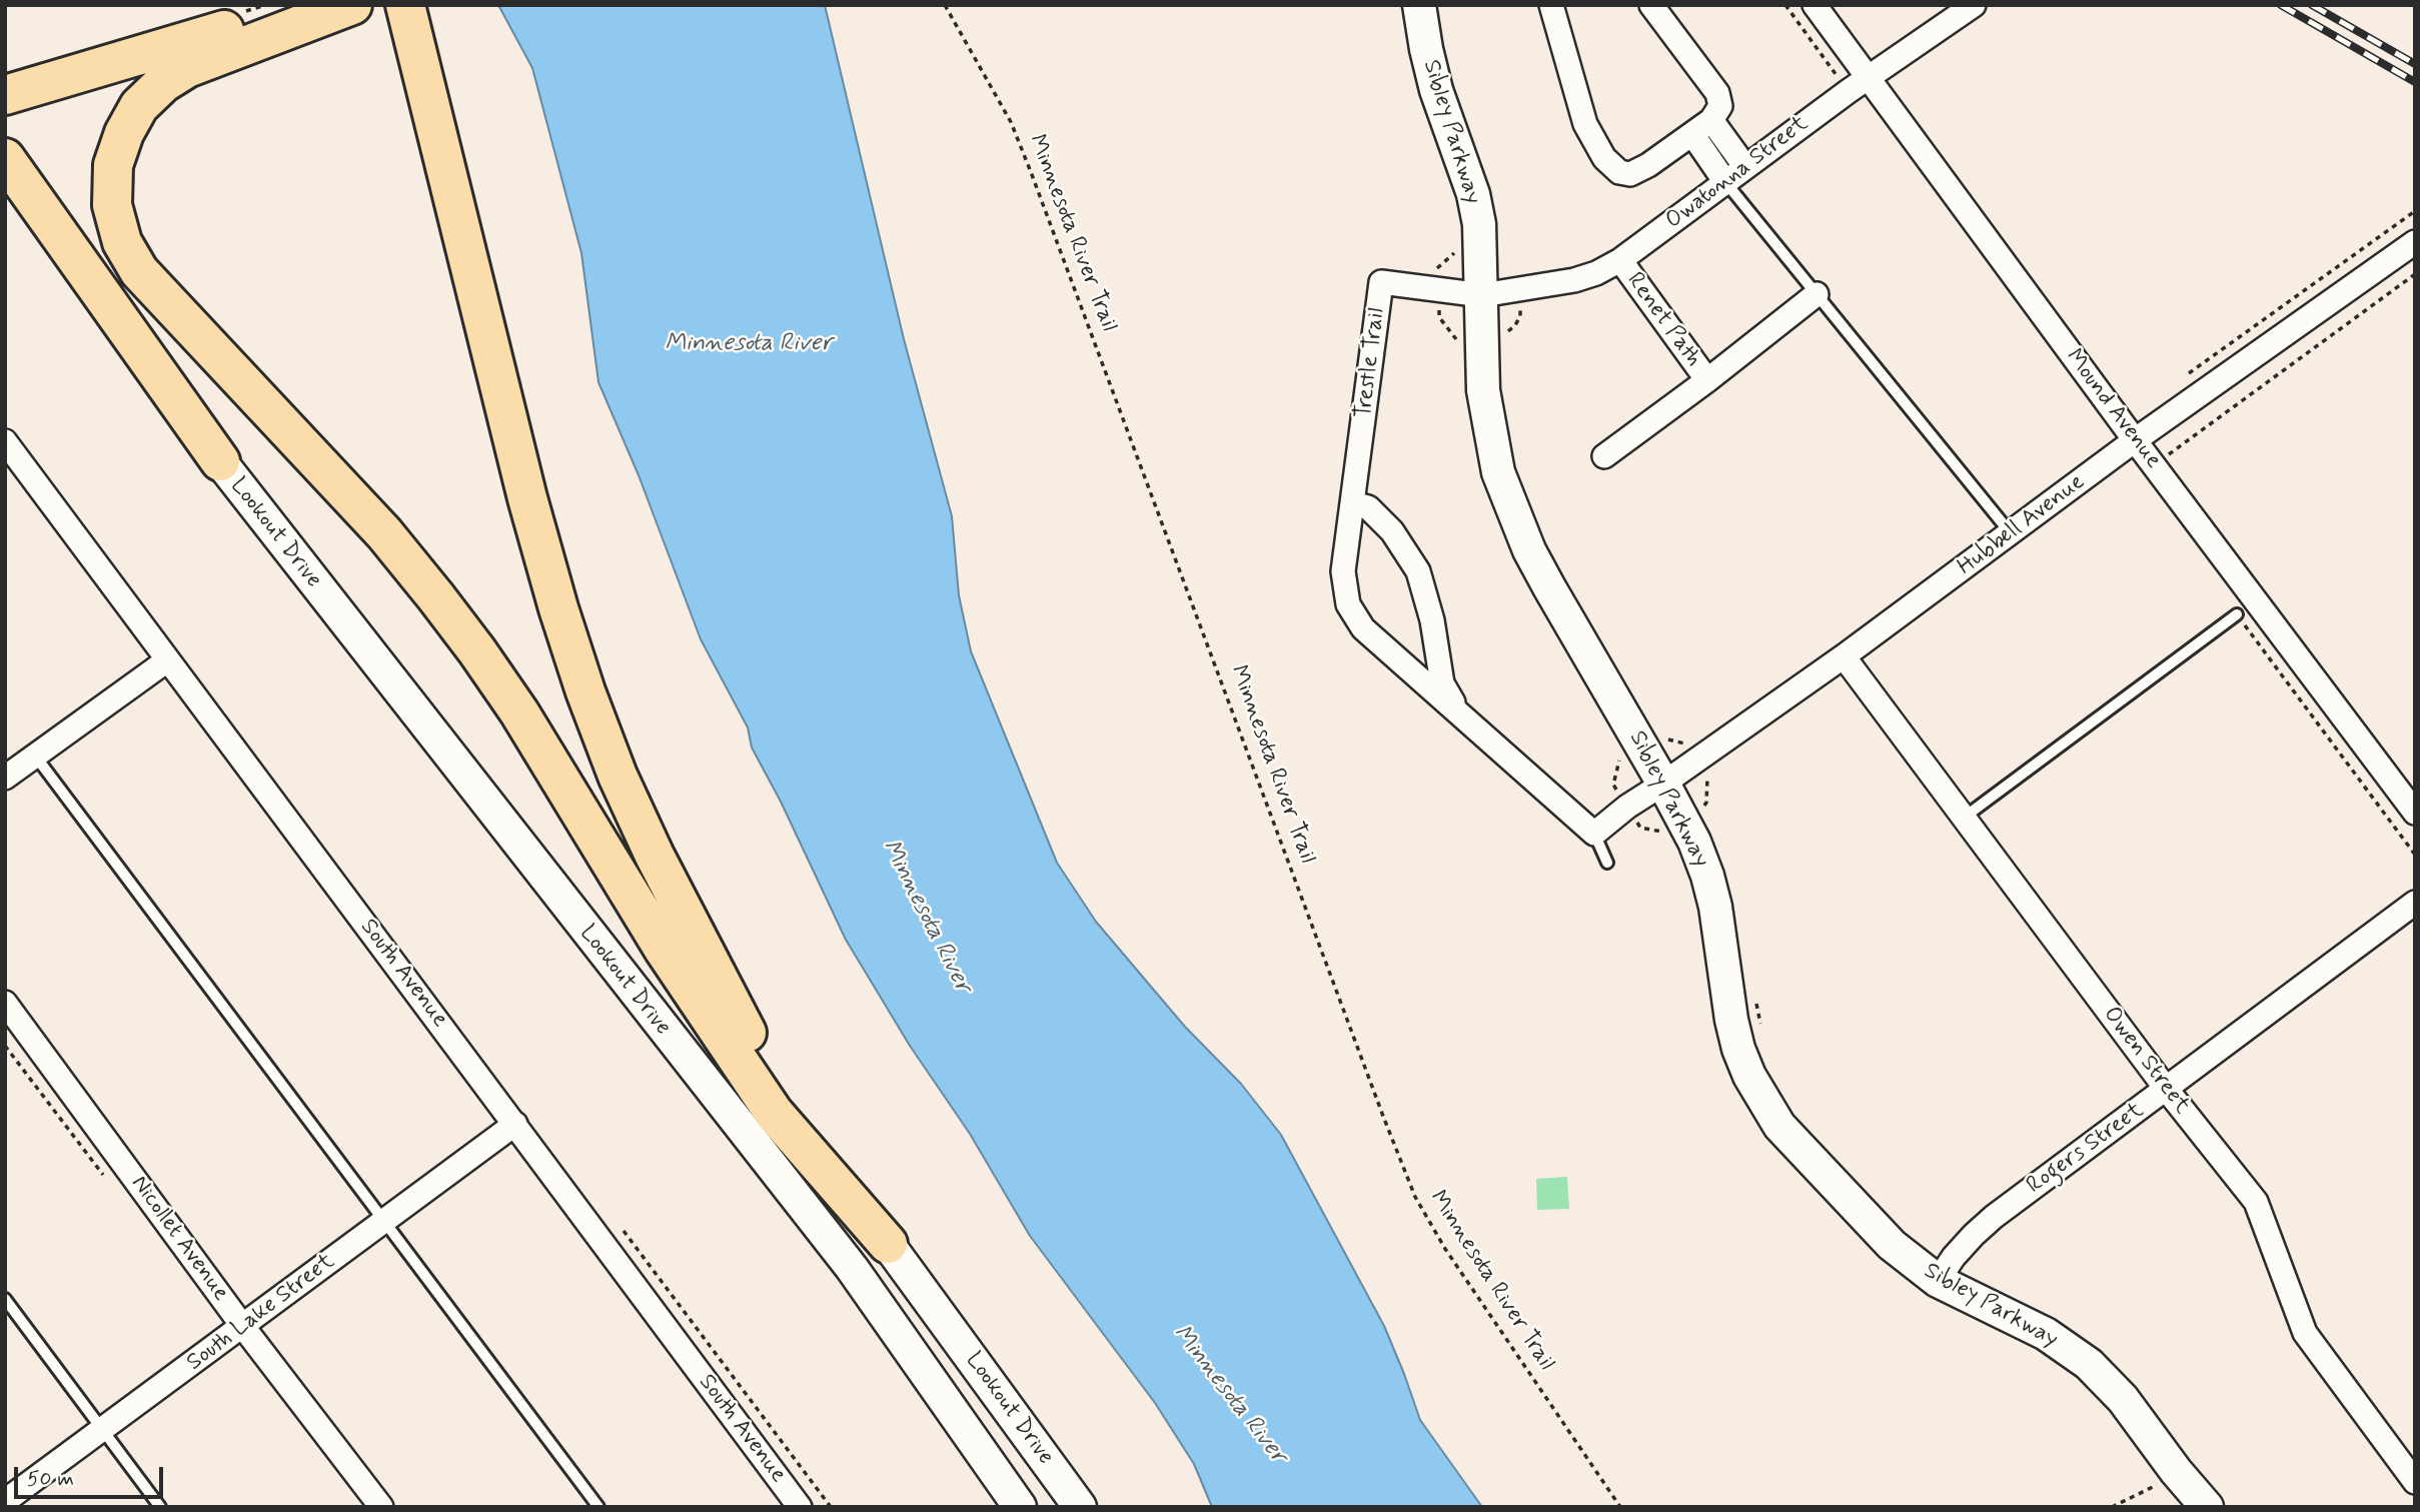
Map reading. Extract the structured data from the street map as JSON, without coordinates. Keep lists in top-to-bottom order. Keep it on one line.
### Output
{"streets":{"street":["Sibley Parkway","Owatonna Street","Renet Path","Trestle Trail","Mound Avenue","Hubbell Avenue","Lookout Drive","South Avenue","Owen Street","Rogers Street","Nicollet Avenue","South Lake Street"],"path":["Minnesota River Trail"]},"crossings":[["Sibley Parkway","Owatonna Street"],["Sibley Parkway","Trestle Trail"],["Sibley Parkway","Hubbell Avenue"],["Sibley Parkway","Rogers Street"],["Owatonna Street","Renet Path"],["Owatonna Street","Trestle Trail"],["Owatonna Street","Mound Avenue"],["Trestle Trail","Hubbell Avenue"],["Mound Avenue","Hubbell Avenue"],["Hubbell Avenue","Owen Street"],["South Avenue","South Lake Street"],["Owen Street","Rogers Street"],["Nicollet Avenue","South Lake Street"]],"water":["Minnesota River"],"scale_bar":"50 m"}
